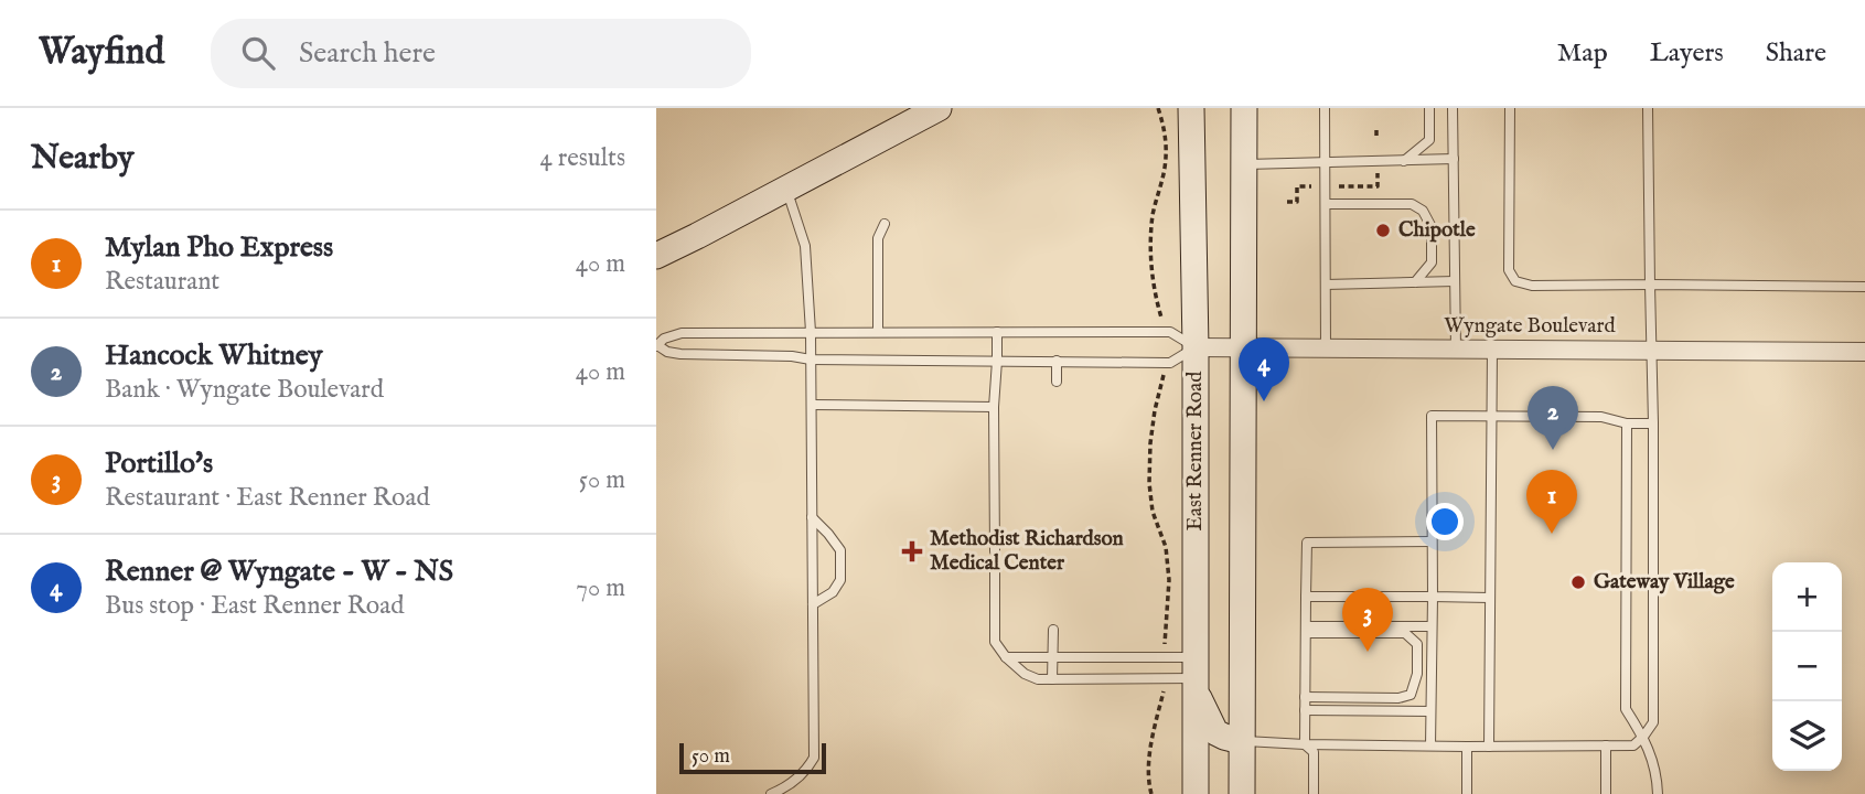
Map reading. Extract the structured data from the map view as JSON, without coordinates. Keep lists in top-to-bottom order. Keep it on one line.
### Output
{"streets":{"main road":["East Renner Road"],"street":["Wyngate Boulevard"]},"crossings":[["Wyngate Boulevard","East Renner Road"]],"places":{"other":["Chipotle","Gateway Village"],"health":["Methodist Richardson Medical Center"]},"scale_bar":"50 m","page":{"header":"Wayfind","search":"Search here","nav":["Map","Layers","Share"],"heading":["Nearby","4 results"],"list":[{"mark":"1","name":"Mylan Pho Express","note":"Restaurant","value":"40 m"},{"mark":"2","name":"Hancock Whitney","note":"Bank · Wyngate Boulevard","value":"40 m"},{"mark":"3","name":"Portillo's","note":"Restaurant · East Renner Road","value":"50 m"},{"mark":"4","name":"Renner @ Wyngate - W - NS","note":"Bus stop · East Renner Road","value":"70 m"}],"pins":["4","2","1","3"],"map_buttons":["+","−"],"scale":"50 m"}}
